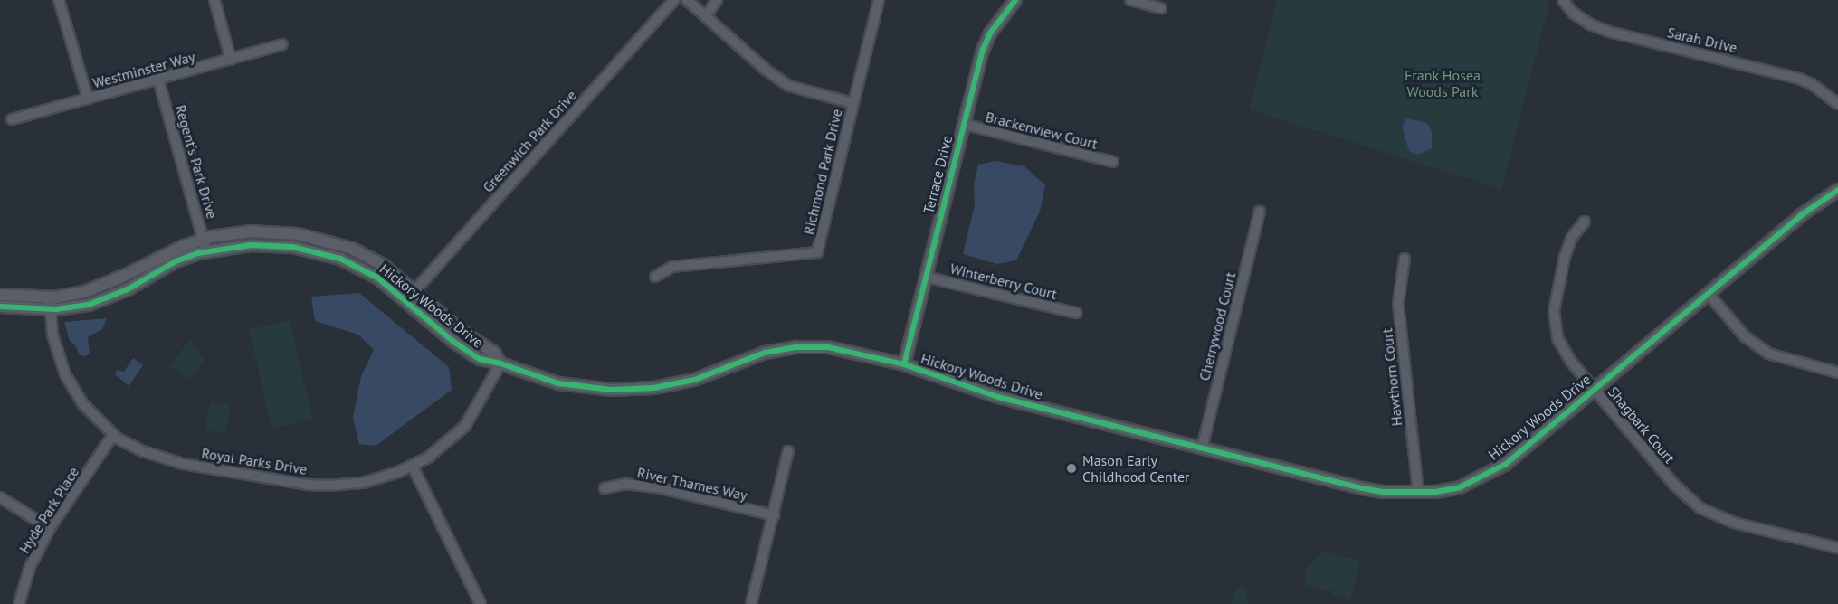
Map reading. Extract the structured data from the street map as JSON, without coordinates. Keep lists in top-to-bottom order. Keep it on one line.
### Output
{"streets":{"street":["Sarah Drive","Westminster Way","Brackenview Court","Greenwich Park Drive","Regent's Park Drive","Richmond Park Drive","Terrace Drive","Winterberry Court","Hickory Woods Drive","Cherrywood Court","Hawthorn Court","Shagbark Court","Royal Parks Drive","River Thames Way","Hyde Park Place"]},"crossings":[["Westminster Way","Regent's Park Drive"],["Brackenview Court","Terrace Drive"],["Greenwich Park Drive","Hickory Woods Drive"],["Regent's Park Drive","Hickory Woods Drive"],["Terrace Drive","Winterberry Court"],["Terrace Drive","Hickory Woods Drive"],["Hickory Woods Drive","Cherrywood Court"],["Hickory Woods Drive","Hawthorn Court"],["Hickory Woods Drive","Shagbark Court"],["Hickory Woods Drive","Royal Parks Drive"],["Royal Parks Drive","Hyde Park Place"]],"parks":["Frank Hosea Woods Park"],"places":["Mason Early Childhood Center"]}
